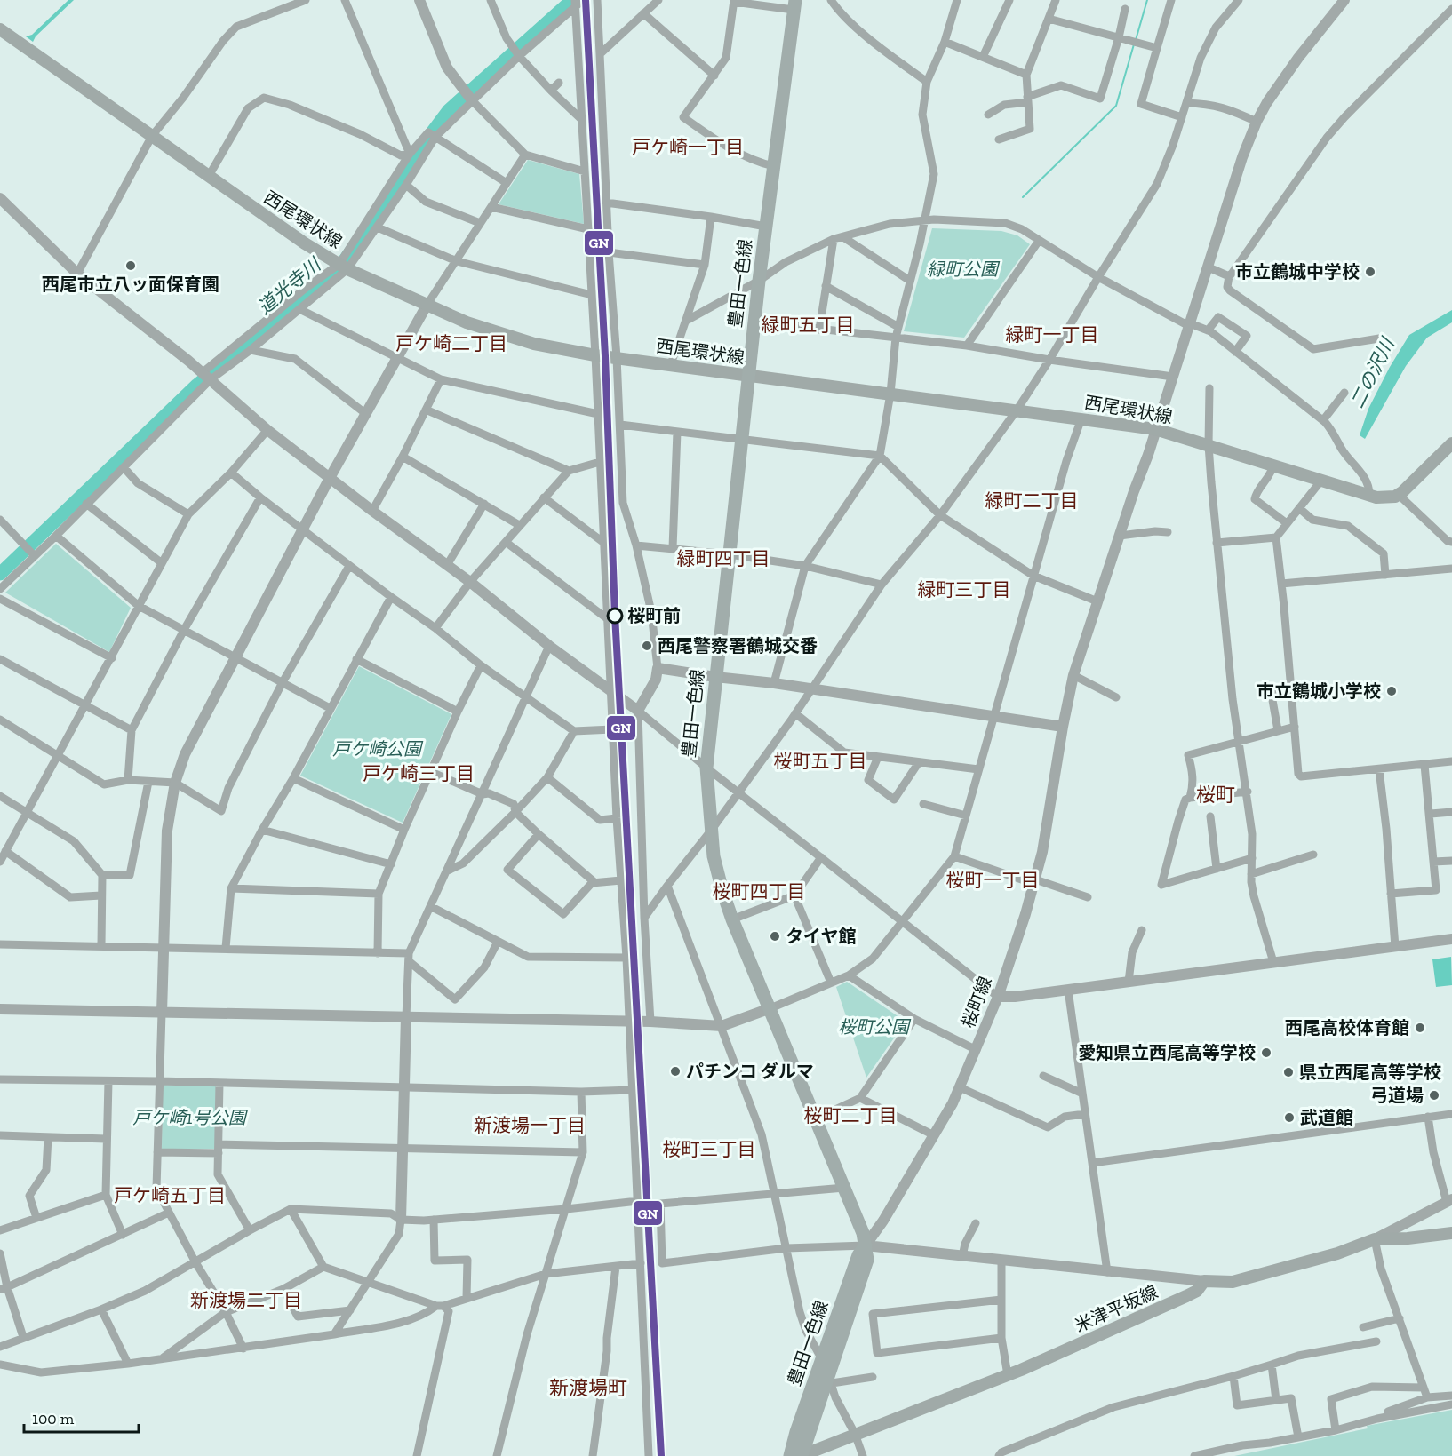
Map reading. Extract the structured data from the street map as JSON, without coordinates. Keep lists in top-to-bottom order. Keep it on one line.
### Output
{"streets":{"main road":["西尾環状線","豊田一色線","米津平坂線"],"street":["桜町線"]},"crossings":[["西尾環状線","豊田一色線"],["豊田一色線","桜町線"],["豊田一色線","米津平坂線"]],"districts":["戸ケ崎一丁目","緑町五丁目","緑町一丁目","戸ケ崎二丁目","緑町二丁目","緑町四丁目","緑町三丁目","桜町五丁目","戸ケ崎三丁目","桜町","桜町一丁目","桜町四丁目","桜町二丁目","新渡場一丁目","桜町三丁目","戸ケ崎五丁目","新渡場二丁目","新渡場町"],"water":["道光寺川","二の沢川"],"parks":["緑町公園","戸ケ崎公園","桜町公園","戸ケ崎1号公園"],"places":["西尾市立八ッ面保育園","市立鶴城中学校","桜町前","西尾警察署鶴城交番","市立鶴城小学校","タイヤ館","西尾高校体育館","愛知県立西尾高等学校","パチンコ ダルマ","県立西尾高等学校","弓道場","武道館"],"lines":["transit line GN"],"scale_bar":"100 m"}
